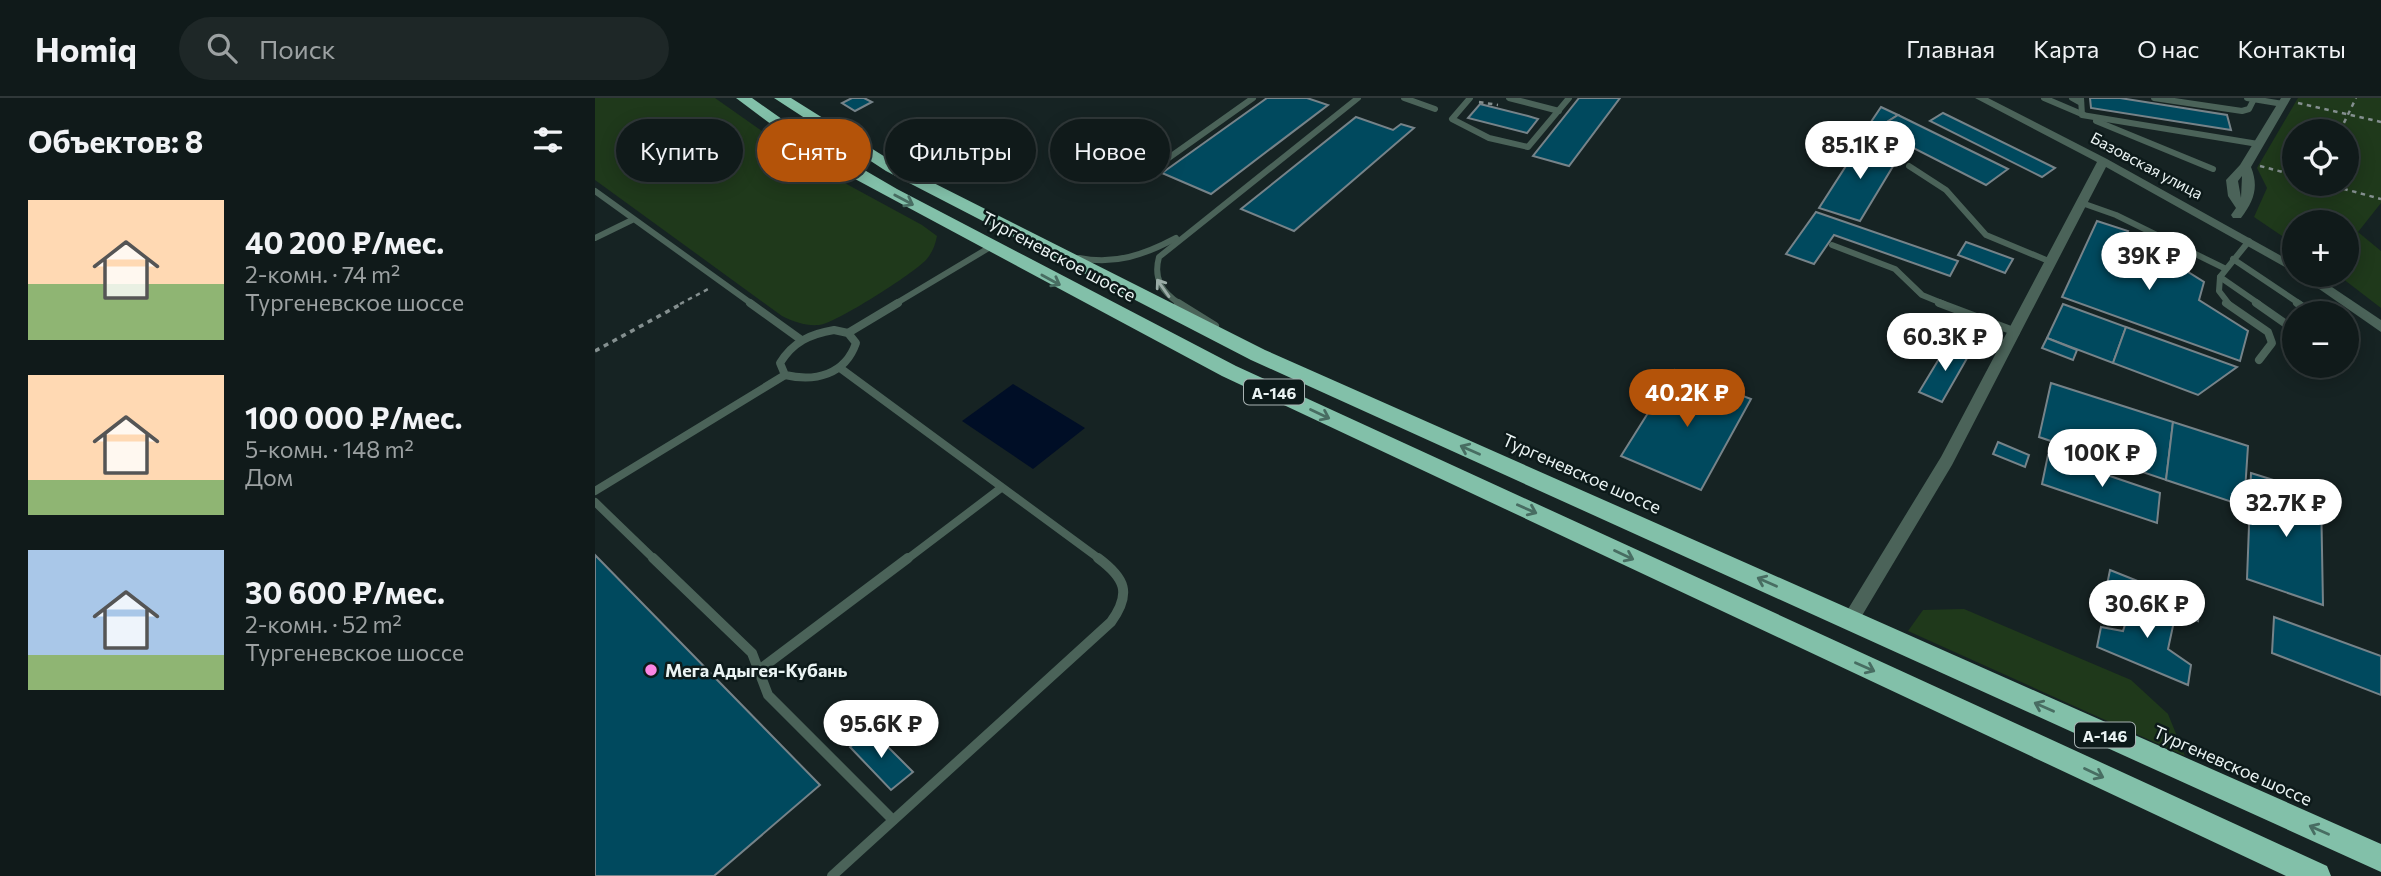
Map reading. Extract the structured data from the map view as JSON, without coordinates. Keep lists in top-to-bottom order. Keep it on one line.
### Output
{"streets":{"highway":["Тургеневское шоссе","А-146"],"street":["Базовская улица"]},"places":["Мега Адыгея-Кубань"],"page":{"header":"Homiq","search":"Поиск","nav":["Главная","Карта","О нас","Контакты"],"heading":"Объектов: 8","map_buttons":["+","−"],"chip":["Купить","Снять","Фильтры","Новое"],"price":["85.1K ₽","39K ₽","60.3K ₽","40.2K ₽","100K ₽","32.7K ₽","30.6K ₽","95.6K ₽"],"list":[{"name":"40 200 ₽/мес.","note":"2-комн. · 74 m² · Тургеневское шоссе"},{"name":"100 000 ₽/мес.","note":"5-комн. · 148 m² · Дом"},{"name":"30 600 ₽/мес.","note":"2-комн. · 52 m² · Тургеневское шоссе"}]}}
